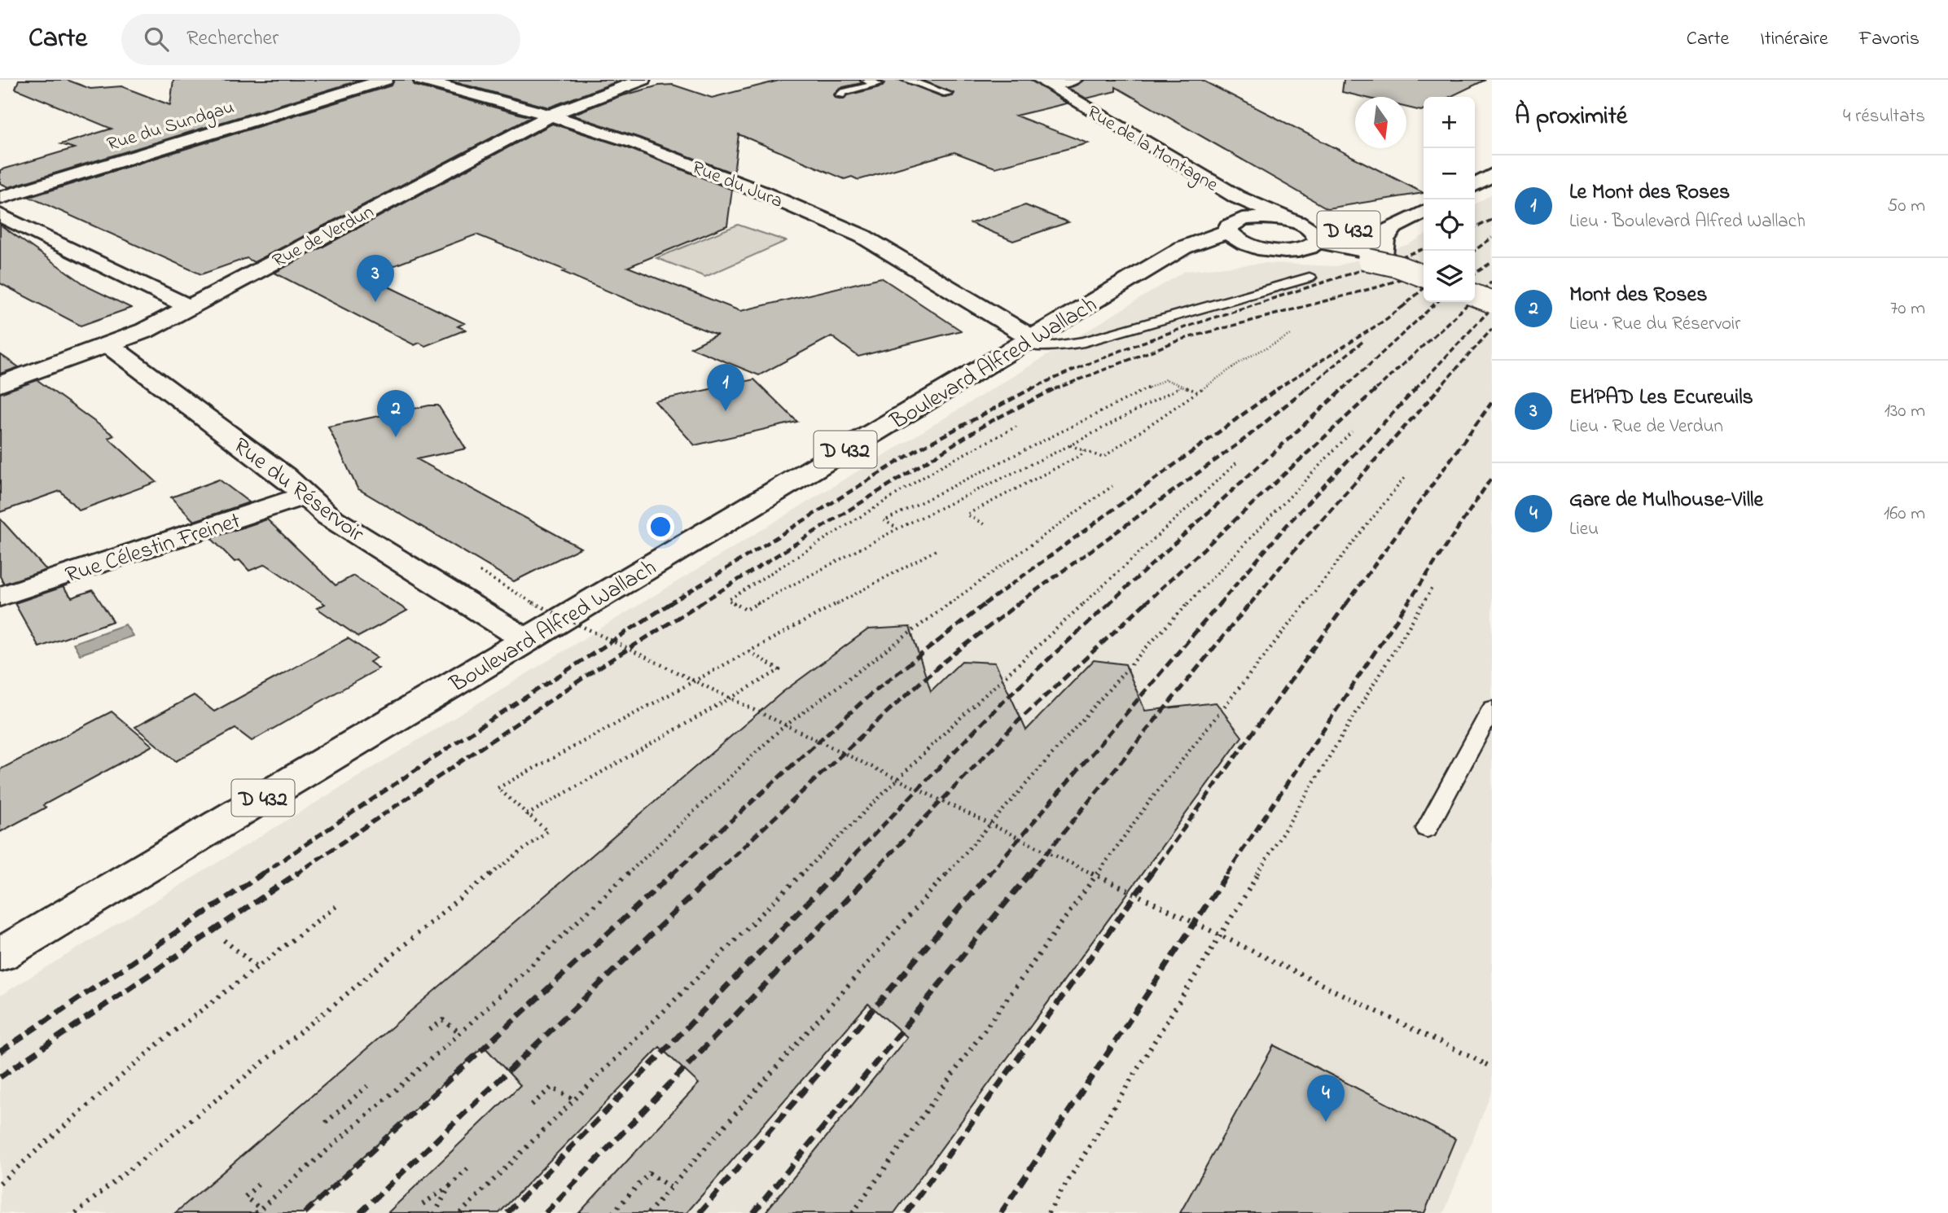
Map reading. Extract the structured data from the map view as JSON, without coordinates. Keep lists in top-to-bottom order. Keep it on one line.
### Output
{"streets":{"street":["Rue du Sundgau","Rue de la Montagne","Rue du Jura","D 432","Rue de Verdun","Boulevard Alfred Wallach","Rue du Réservoir","Rue Célestin Freinet"]},"crossings":[["Rue de la Montagne","D 432"],["Rue de la Montagne","Boulevard Alfred Wallach"],["Rue du Jura","Rue de Verdun"],["Rue du Jura","Boulevard Alfred Wallach"],["D 432","Boulevard Alfred Wallach"],["Rue de Verdun","Rue du Réservoir"],["Boulevard Alfred Wallach","Rue du Réservoir"],["Rue du Réservoir","Rue Célestin Freinet"]],"north":"bottom","page":{"header":"Carte","search":"Rechercher","nav":["Carte","Itinéraire","Favoris"],"heading":["À proximité","4 résultats"],"map_buttons":["+","−"],"list":[{"mark":"1","name":"Le Mont des Roses","note":"Lieu · Boulevard Alfred Wallach","value":"50 m"},{"mark":"2","name":"Mont des Roses","note":"Lieu · Rue du Réservoir","value":"70 m"},{"mark":"3","name":"EHPAD Les Ecureuils","note":"Lieu · Rue de Verdun","value":"130 m"},{"mark":"4","name":"Gare de Mulhouse-Ville","note":"Lieu","value":"160 m"}],"pins":["3","1","2","4"]}}
